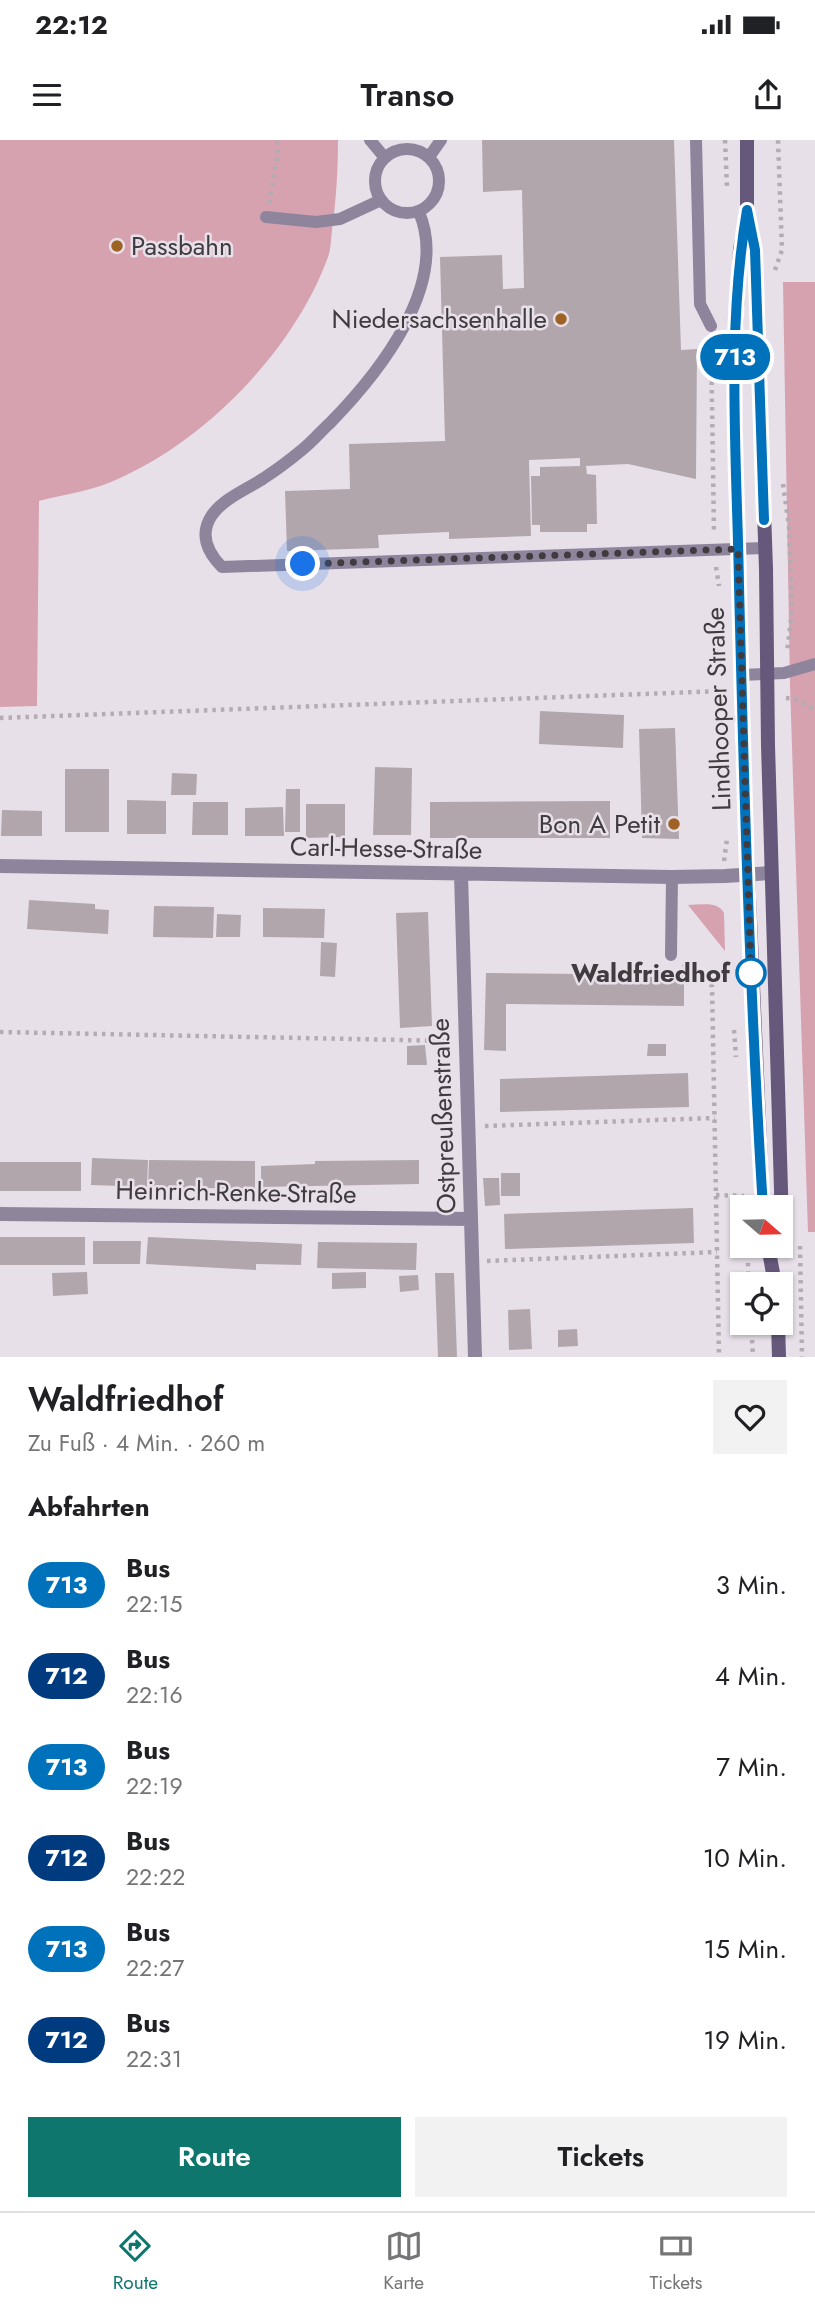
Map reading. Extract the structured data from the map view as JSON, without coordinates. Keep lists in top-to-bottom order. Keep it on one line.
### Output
{"streets":{"main road":["Lindhooper Straße"],"street":["Carl-Hesse-Straße","Ostpreußenstraße","Heinrich-Renke-Straße"]},"crossings":[["Lindhooper Straße","Carl-Hesse-Straße"],["Carl-Hesse-Straße","Ostpreußenstraße"],["Ostpreußenstraße","Heinrich-Renke-Straße"]],"places":["Passbahn","Niedersachsenhalle","Bon A Petit","Waldfriedhof"],"lines":["bus line 713"],"north":"right","page":{"status":"22:12","header":"Transo","on_map":"713","heading":[["Waldfriedhof","Zu Fuß · 4 Min. · 260 m"],"Abfahrten"],"list":[{"mark":"713","name":"Bus","note":"22:15","value":"3 Min."},{"mark":"712","name":"Bus","note":"22:16","value":"4 Min."},{"mark":"713","name":"Bus","note":"22:19","value":"7 Min."},{"mark":"712","name":"Bus","note":"22:22","value":"10 Min."},{"mark":"713","name":"Bus","note":"22:27","value":"15 Min."},{"mark":"712","name":"Bus","note":"22:31","value":"19 Min."}],"buttons":["Route","Tickets"],"tabs":["Route","Karte","Tickets"]}}
